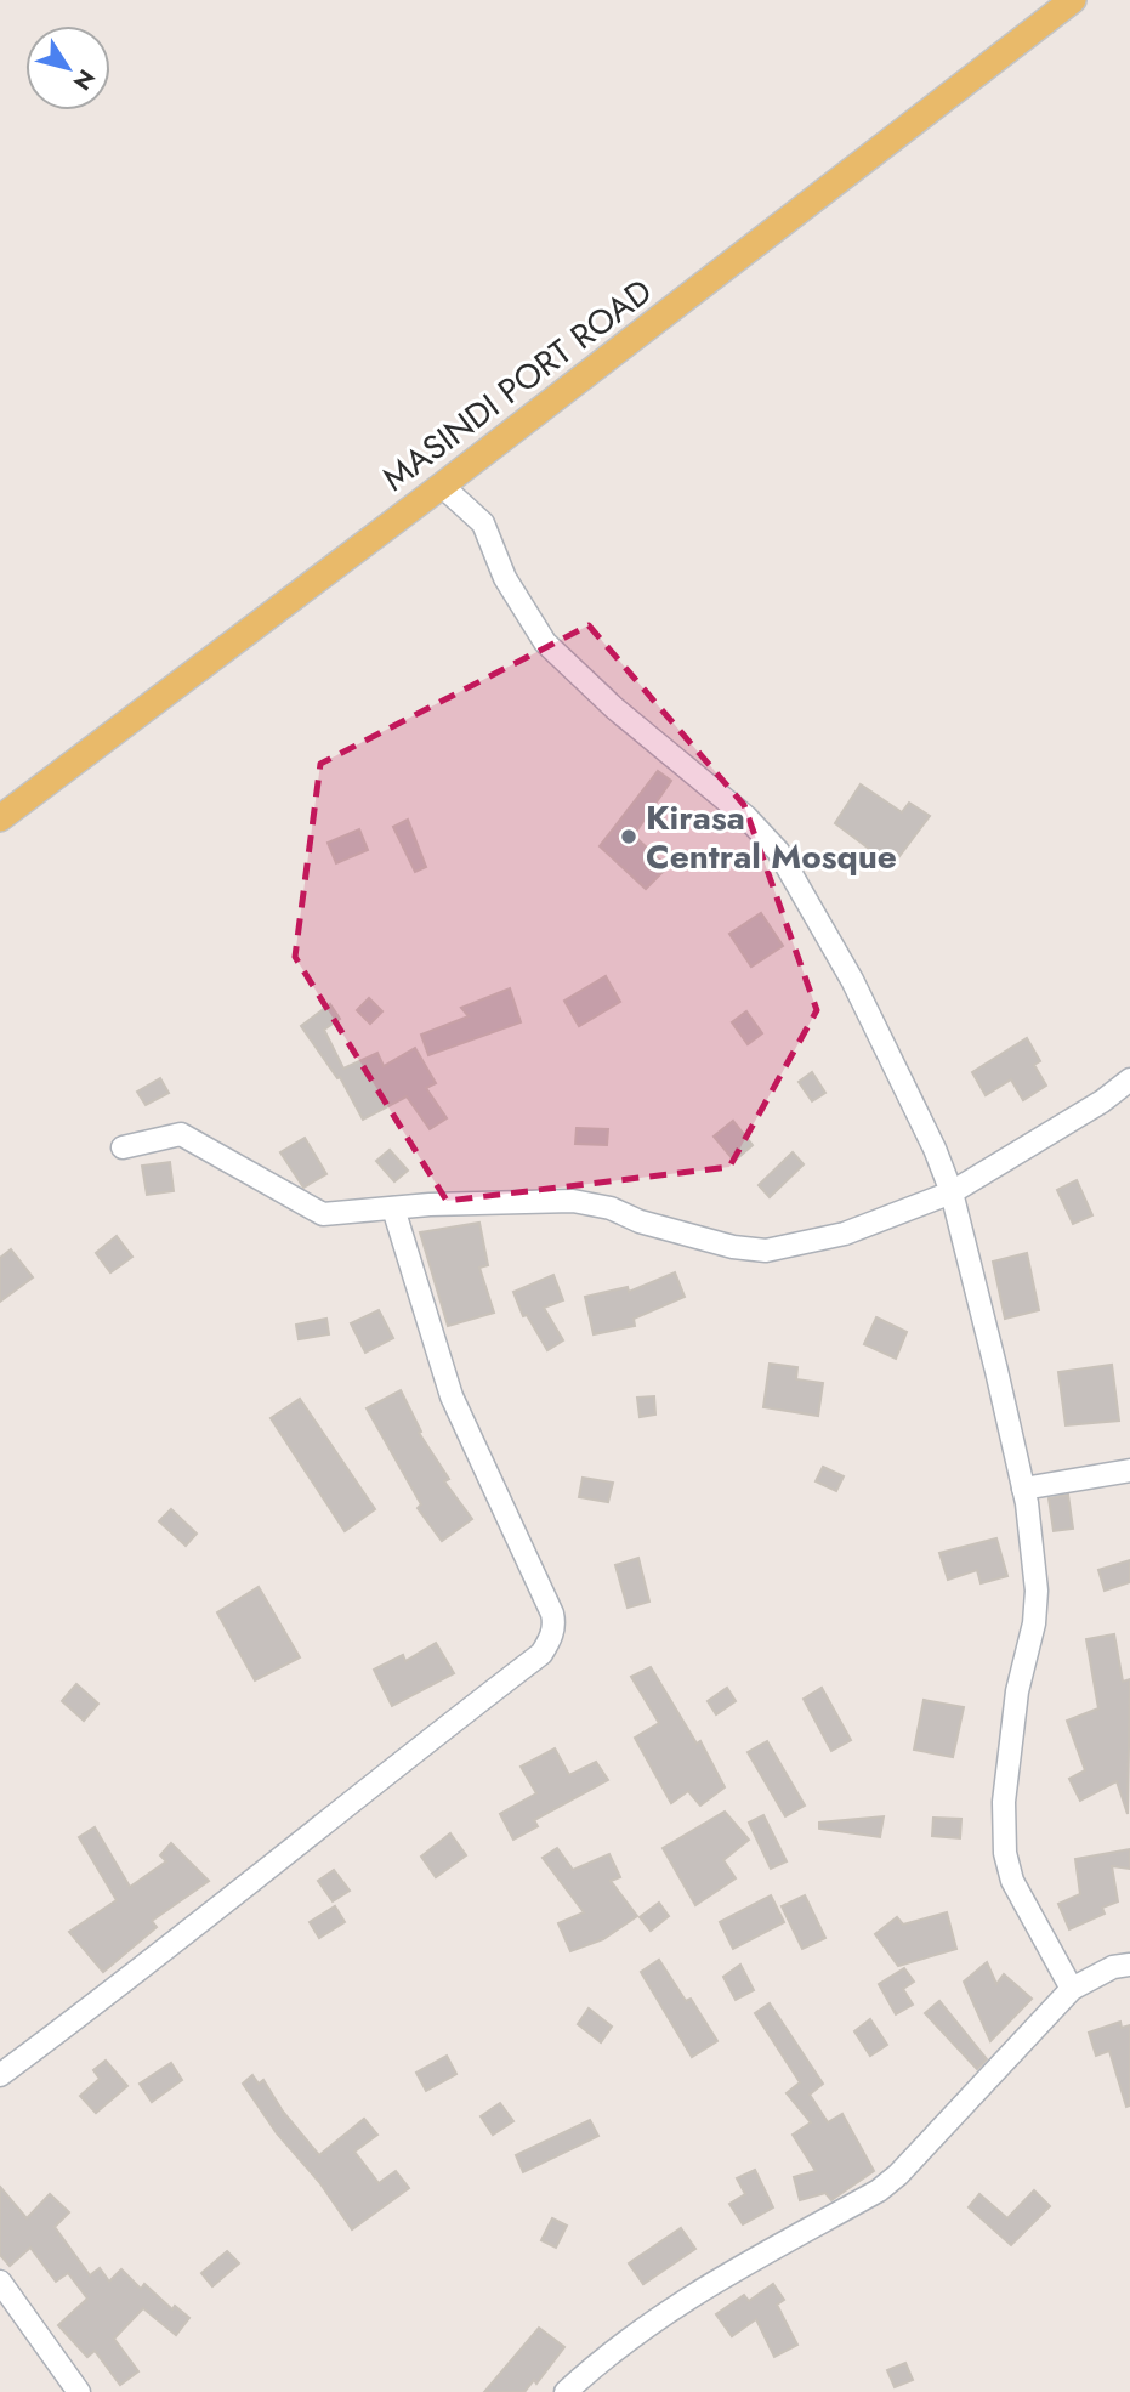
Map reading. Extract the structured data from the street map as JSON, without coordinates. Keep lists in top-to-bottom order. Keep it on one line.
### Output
{"streets":{"main road":["MASINDI PORT ROAD"]},"places":["Kirasa Central Mosque"],"north":"bottom right"}
